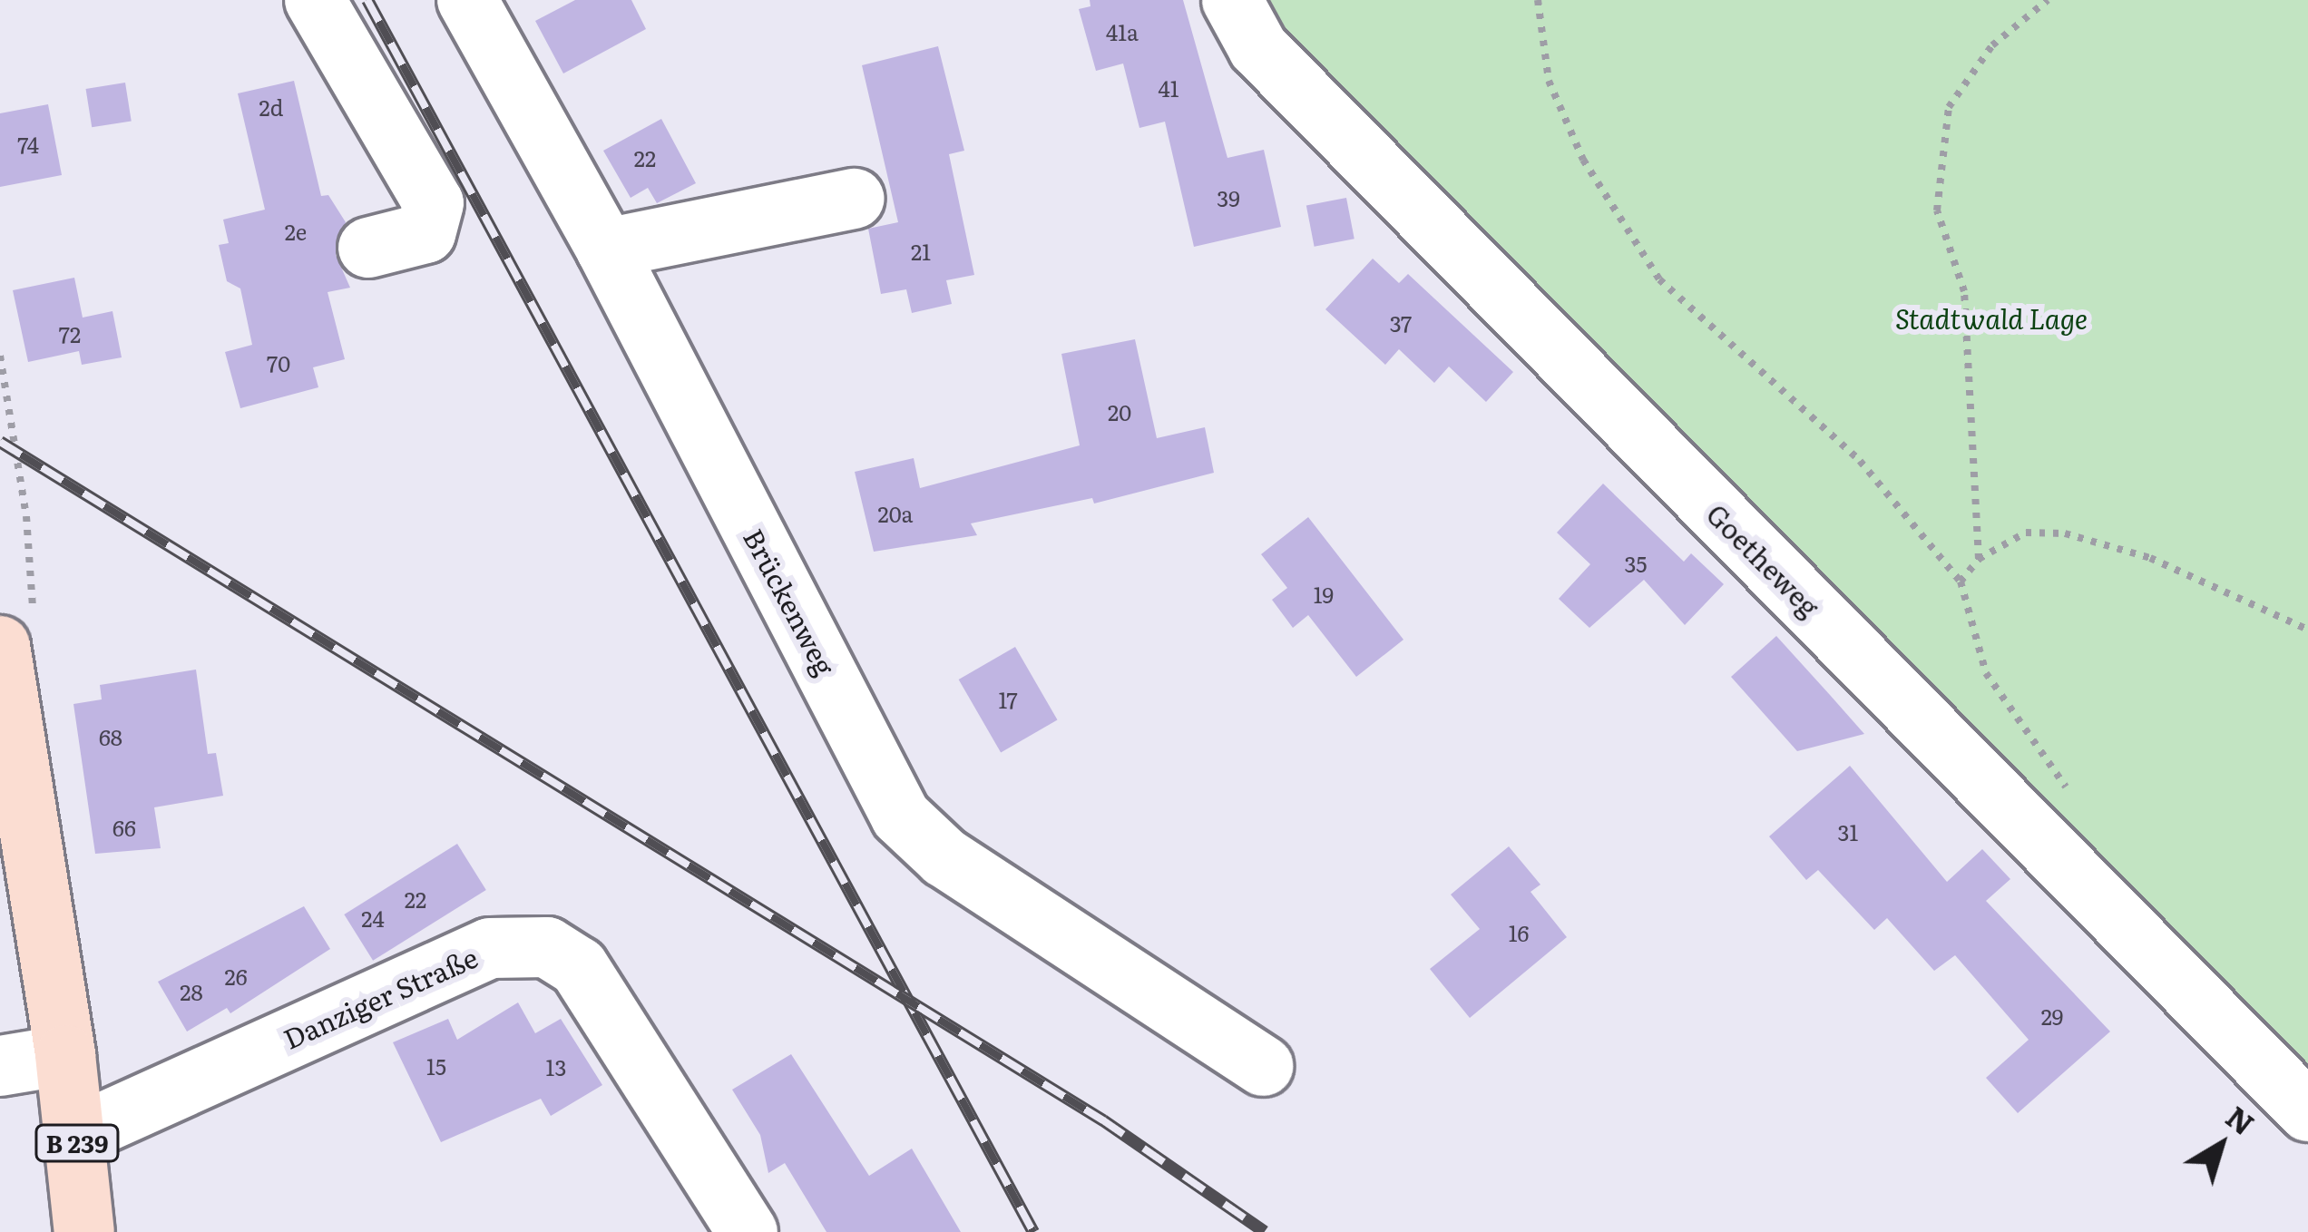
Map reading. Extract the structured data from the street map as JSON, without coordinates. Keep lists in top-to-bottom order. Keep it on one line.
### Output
{"streets":{"main road":["B 239"],"street":["Goetheweg","Brückenweg","Danziger Straße"]},"crossings":[["Danziger Straße","B 239"]],"parks":["Stadtwald Lage"],"house_numbers":["41a","41","2d","74","22","39","2e","21","37","72","70","20","20a","35","19","17","68","66","31","22","24","16","26","28","29","15","13"],"north":"top right"}
